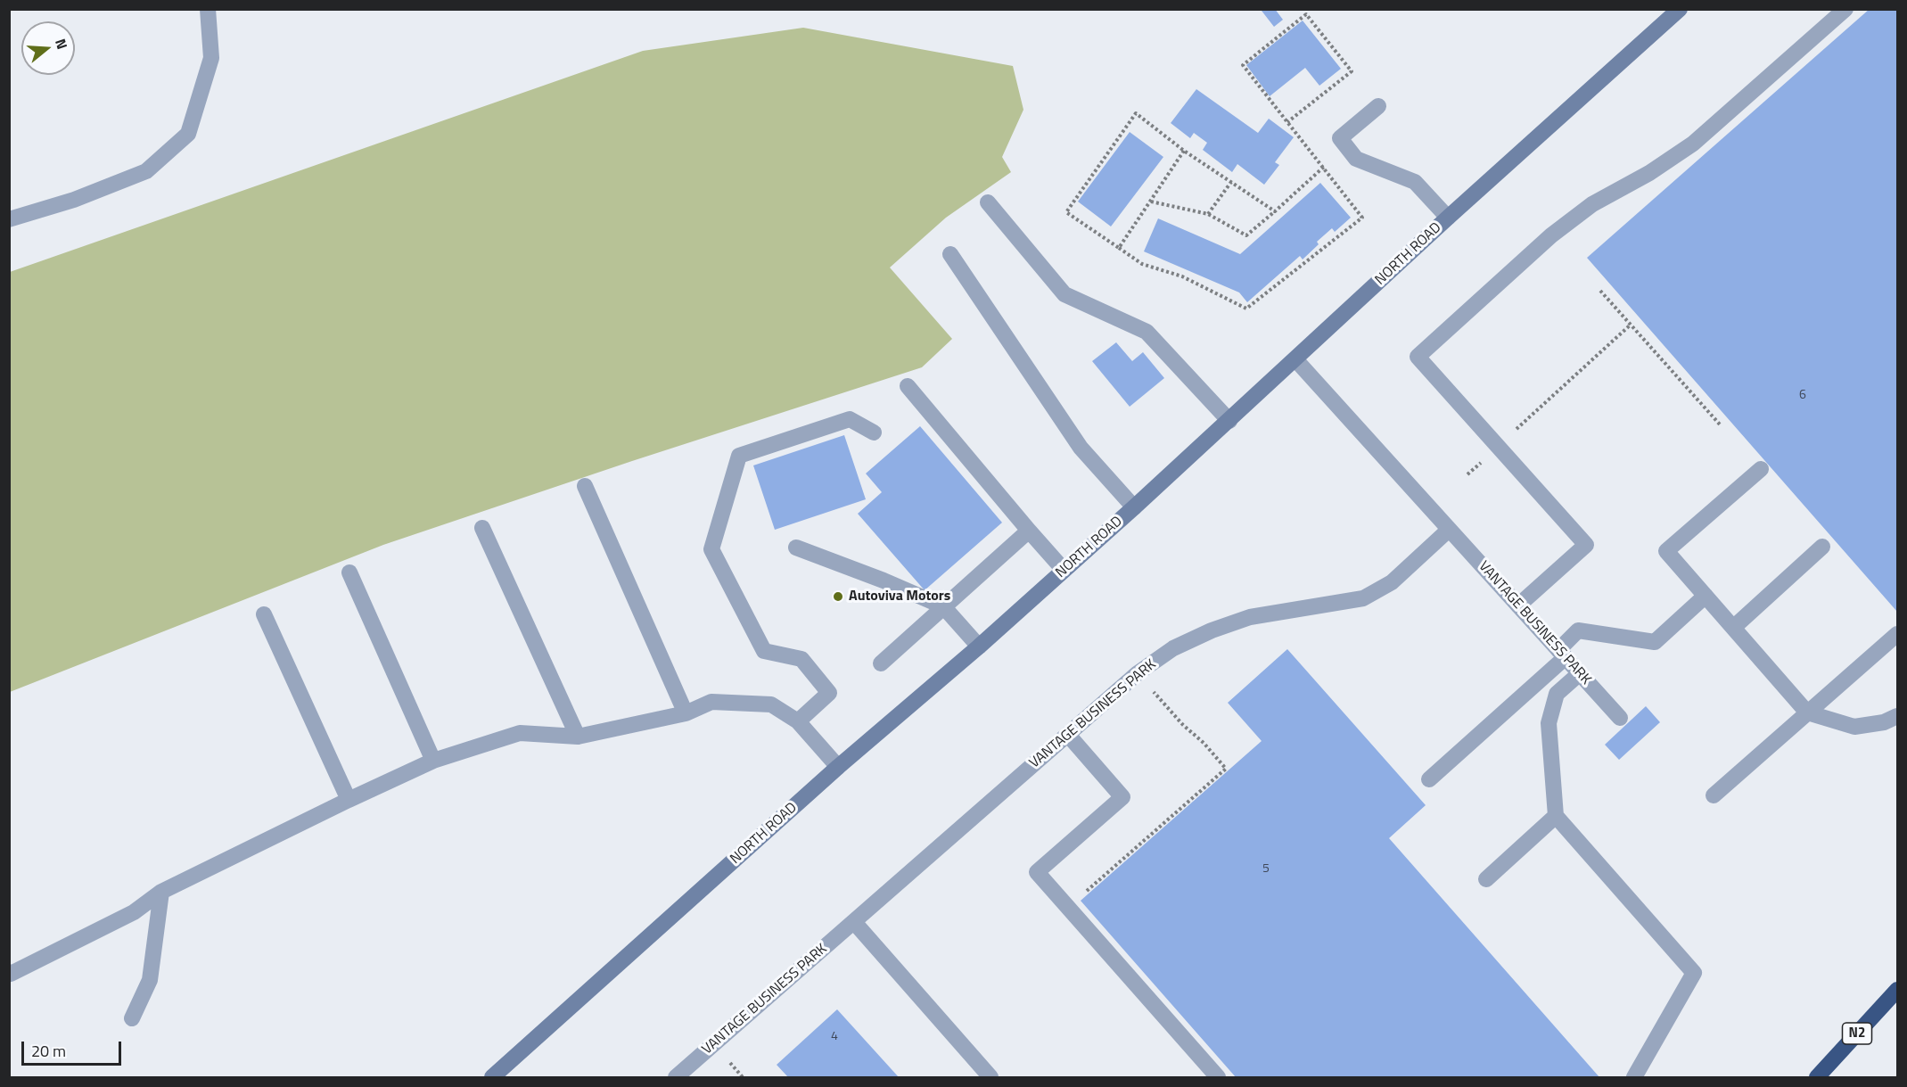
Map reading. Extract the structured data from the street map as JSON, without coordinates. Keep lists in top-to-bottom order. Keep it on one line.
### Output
{"streets":{"highway":["N2"],"main road":["NORTH ROAD"],"street":["VANTAGE BUSINESS PARK"]},"crossings":[["NORTH ROAD","VANTAGE BUSINESS PARK"]],"places":["Autoviva Motors"],"house_numbers":["6","5","4"],"scale_bar":"20 m","north":"right"}
